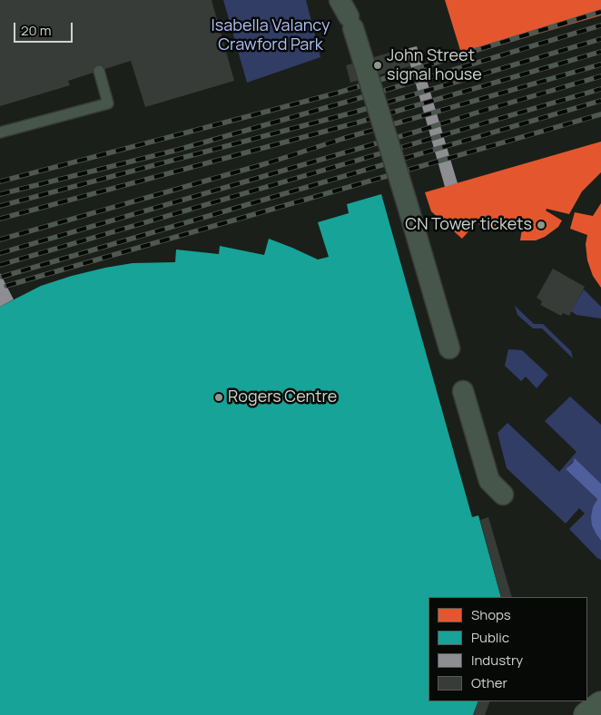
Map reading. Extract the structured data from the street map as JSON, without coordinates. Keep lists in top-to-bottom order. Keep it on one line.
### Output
{"parks":["Isabella Valancy Crawford Park"],"places":["John Street signal house","CN Tower tickets","Rogers Centre"],"legend":["Shops","Public","Industry","Other"],"scale_bar":"20 m"}
